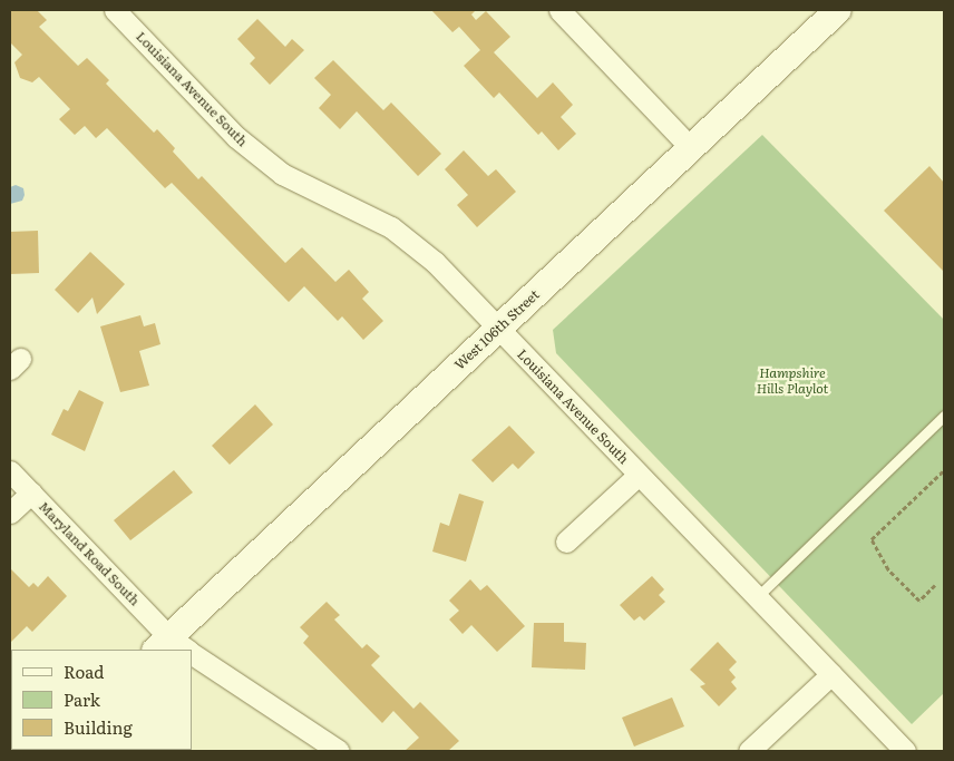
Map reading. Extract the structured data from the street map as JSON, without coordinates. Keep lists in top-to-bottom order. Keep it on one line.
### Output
{"streets":{"street":["Louisiana Avenue South","West 106th Street","Maryland Road South"]},"crossings":[["Louisiana Avenue South","West 106th Street"],["West 106th Street","Maryland Road South"]],"parks":["Hampshire Hills Playlot"],"legend":["Road","Park","Building"]}
